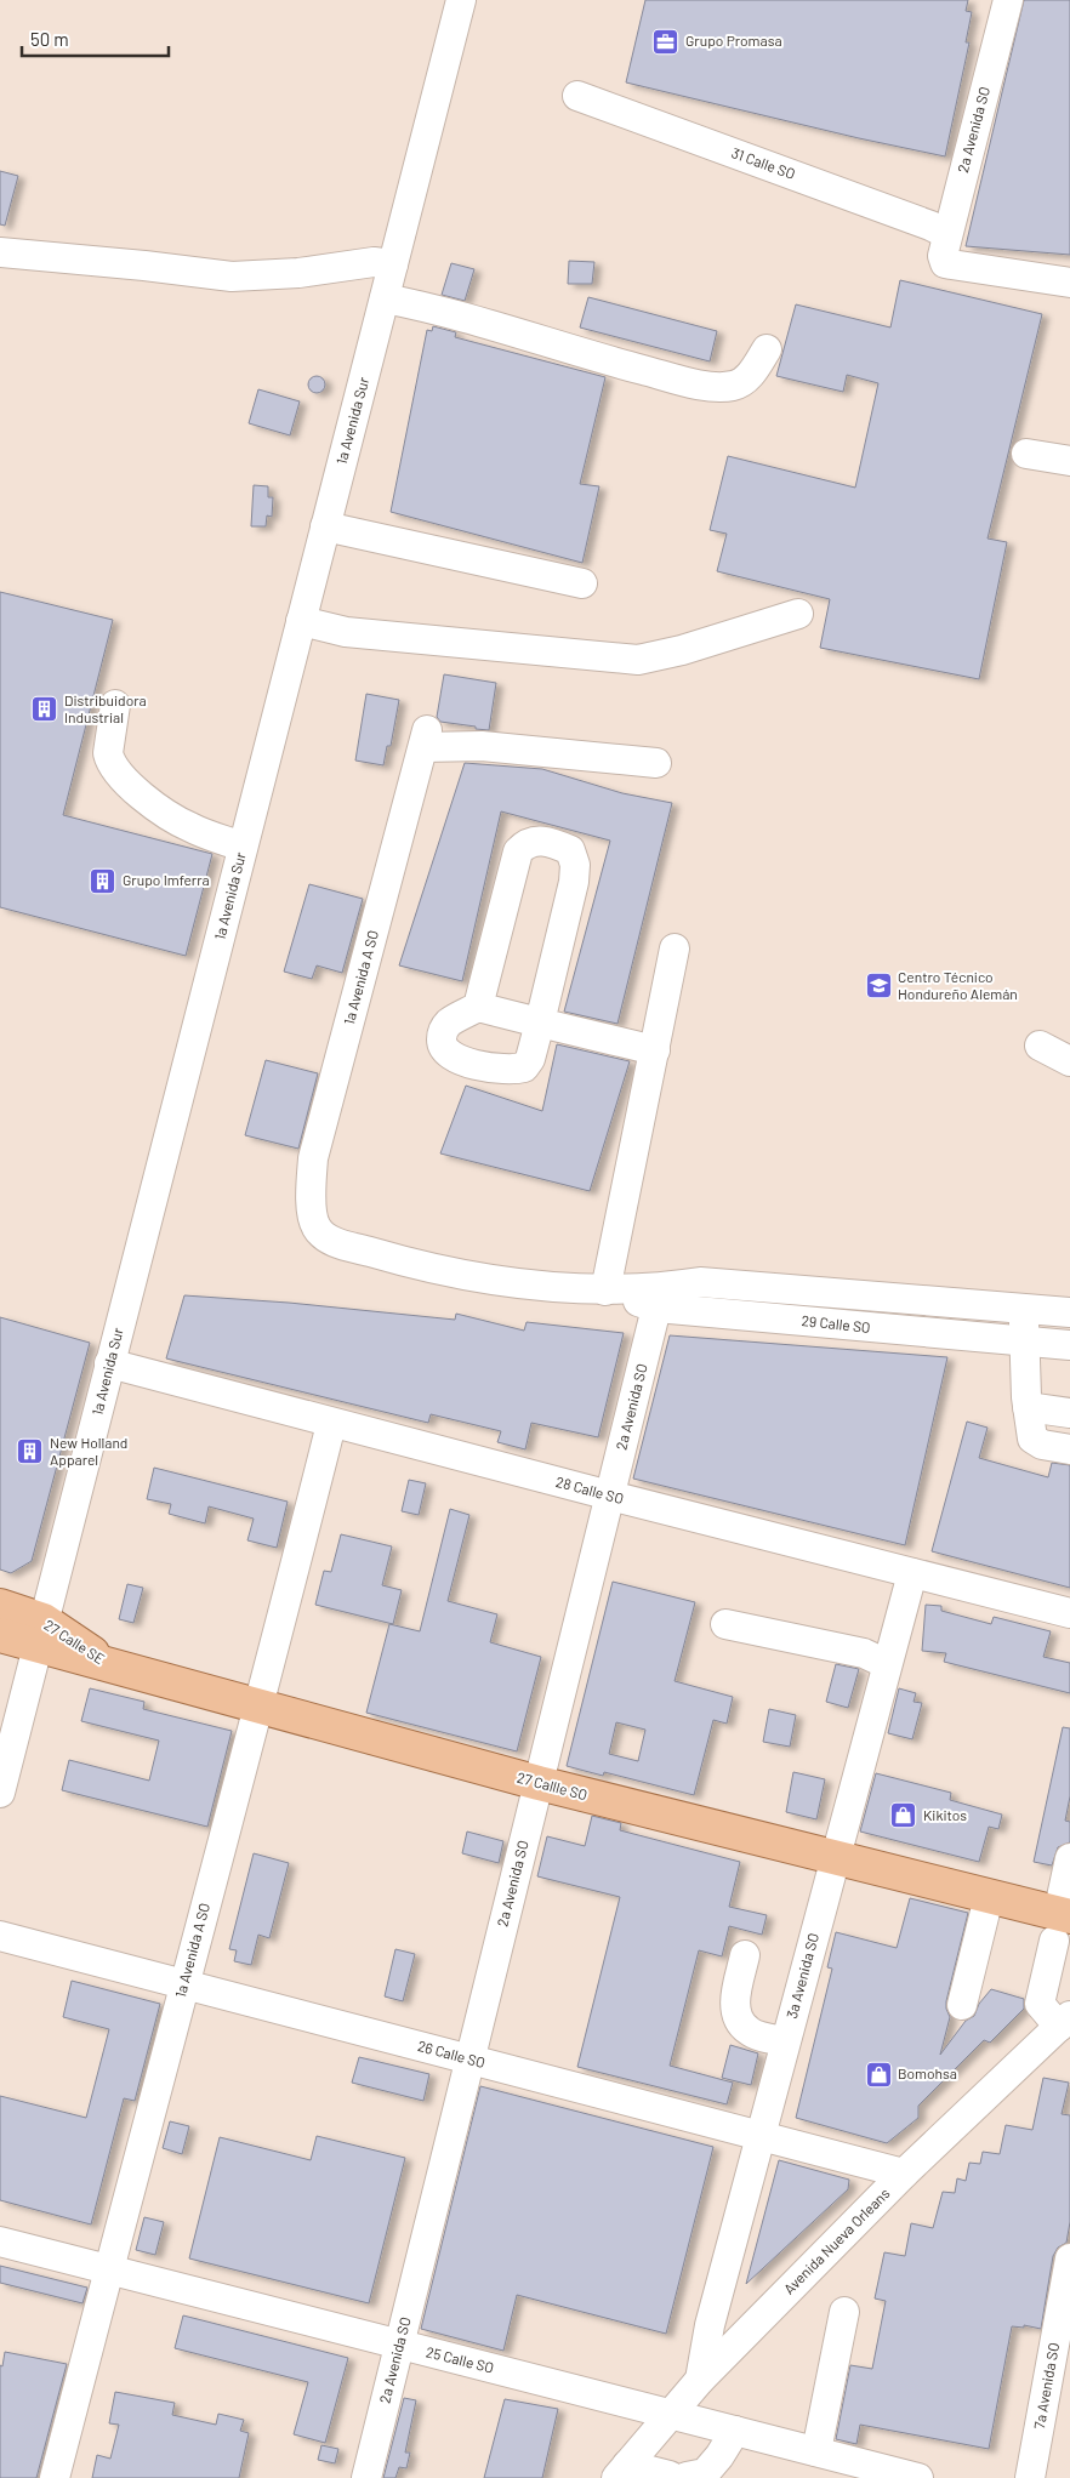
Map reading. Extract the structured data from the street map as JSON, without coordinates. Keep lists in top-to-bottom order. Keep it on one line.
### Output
{"streets":{"main road":["27 Calle SE","27 Callle SO"],"street":["2a Avenida SO","31 Calle SO","1a Avenida Sur","1a Avenida A SO","29 Calle SO","28 Calle SO","3a Avenida SO","26 Calle SO","Avenida Nueva Orleans","25 Calle SO","7a Avenida SO"]},"crossings":[["2a Avenida SO","31 Calle SO"],["2a Avenida SO","29 Calle SO"],["2a Avenida SO","28 Calle SO"],["2a Avenida SO","27 Callle SO"],["2a Avenida SO","26 Calle SO"],["2a Avenida SO","25 Calle SO"],["1a Avenida Sur","28 Calle SO"],["1a Avenida Sur","27 Calle SE"],["1a Avenida A SO","29 Calle SO"],["1a Avenida A SO","28 Calle SO"],["1a Avenida A SO","27 Callle SO"],["1a Avenida A SO","26 Calle SO"],["1a Avenida A SO","25 Calle SO"],["28 Calle SO","3a Avenida SO"],["27 Calle SE","27 Callle SO"],["27 Callle SO","3a Avenida SO"],["3a Avenida SO","26 Calle SO"],["3a Avenida SO","Avenida Nueva Orleans"],["26 Calle SO","Avenida Nueva Orleans"],["Avenida Nueva Orleans","25 Calle SO"]],"places":{"office":["Grupo Promasa"],"building":["Distribuidora Industrial","Grupo Imferra","New Holland Apparel"],"school or university":["Centro Técnico Hondureño Alemán"],"shop":["Kikitos","Bomohsa"]},"scale_bar":"50 m"}
